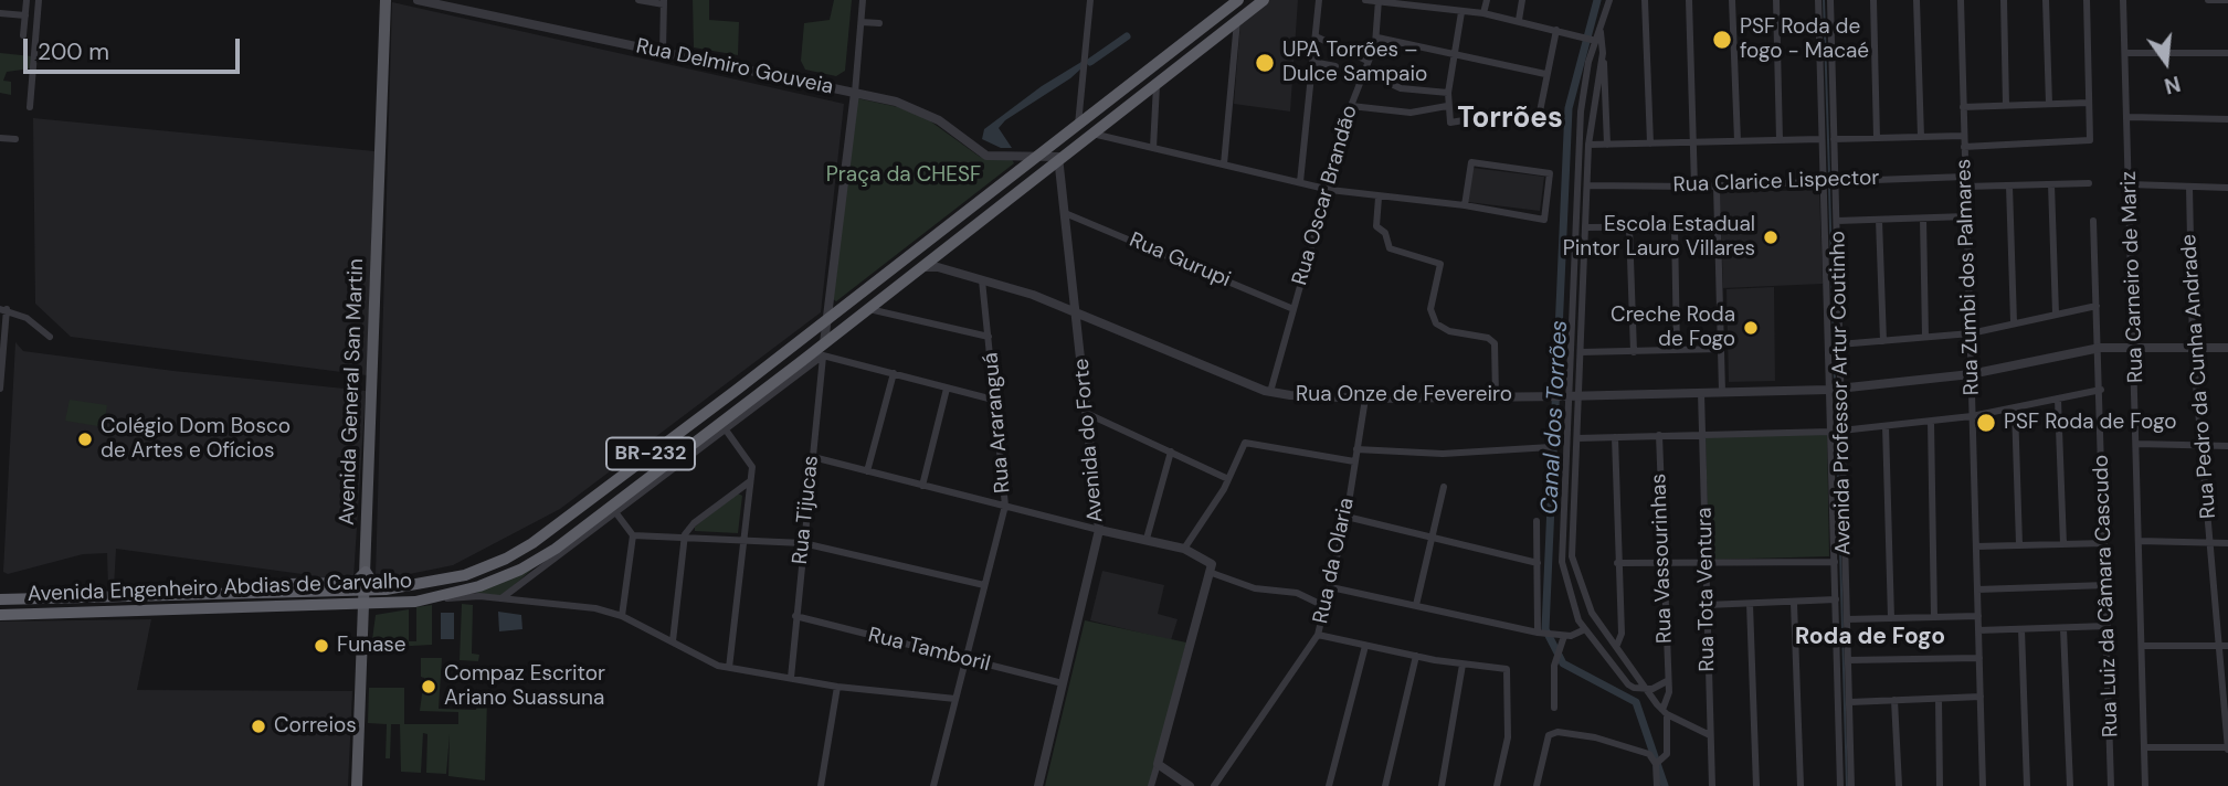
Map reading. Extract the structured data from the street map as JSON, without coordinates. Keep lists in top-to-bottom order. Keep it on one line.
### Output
{"streets":{"highway":["BR-232","Avenida Engenheiro Abdias de Carvalho"],"main road":["Avenida General San Martin"],"street":["Rua Delmiro Gouveia","Rua Clarice Lispector","Rua Oscar Brandão","Rua Gurupi","Rua Zumbi dos Palmares","Rua Carneiro de Mariz","Rua Pedro da Cunha Andrade","Avenida Professor Artur Coutinho","Rua Onze de Fevereiro","Rua Araranguá","Avenida do Forte","Rua Tijucas","Rua Vassourinhas","Rua da Olaria","Rua Tota Ventura","Rua Luiz da Câmara Cascudo","Rua Tamboril"]},"crossings":[["Rua Delmiro Gouveia","Avenida Engenheiro Abdias de Carvalho"],["Rua Clarice Lispector","Rua Zumbi dos Palmares"],["Rua Clarice Lispector","Avenida Professor Artur Coutinho"],["Rua Oscar Brandão","Rua Gurupi"],["Rua Oscar Brandão","Rua Onze de Fevereiro"],["Rua Gurupi","Avenida do Forte"],["Rua Zumbi dos Palmares","Rua Onze de Fevereiro"],["Rua Carneiro de Mariz","Rua Onze de Fevereiro"],["Rua Pedro da Cunha Andrade","Rua Onze de Fevereiro"],["Avenida General San Martin","Avenida Engenheiro Abdias de Carvalho"],["Avenida Professor Artur Coutinho","Rua Onze de Fevereiro"],["Rua Onze de Fevereiro","Rua Araranguá"],["Rua Onze de Fevereiro","Avenida do Forte"],["Rua Onze de Fevereiro","Rua da Olaria"],["Rua Onze de Fevereiro","Avenida Engenheiro Abdias de Carvalho"],["Rua Onze de Fevereiro","Rua Tota Ventura"],["Rua Onze de Fevereiro","Rua Luiz da Câmara Cascudo"],["Rua Araranguá","Rua Tamboril"],["Avenida do Forte","Avenida Engenheiro Abdias de Carvalho"],["Avenida do Forte","Rua Tamboril"],["Rua Tijucas","Avenida Engenheiro Abdias de Carvalho"],["Rua Tijucas","Rua Tamboril"]],"districts":["Torrões","Roda de Fogo"],"water":["Canal dos Torrões"],"parks":["Praça da CHESF"],"places":["PSF Roda de fogo - Macaé","UPA Torrões – Dulce Sampaio","Escola Estadual Pintor Lauro Villares","Creche Roda de Fogo","PSF Roda de Fogo","Colégio Dom Bosco de Artes e Ofícios","Funase","Compaz Escritor Ariano Suassuna","Correios"],"scale_bar":"200 m","north":"bottom"}
